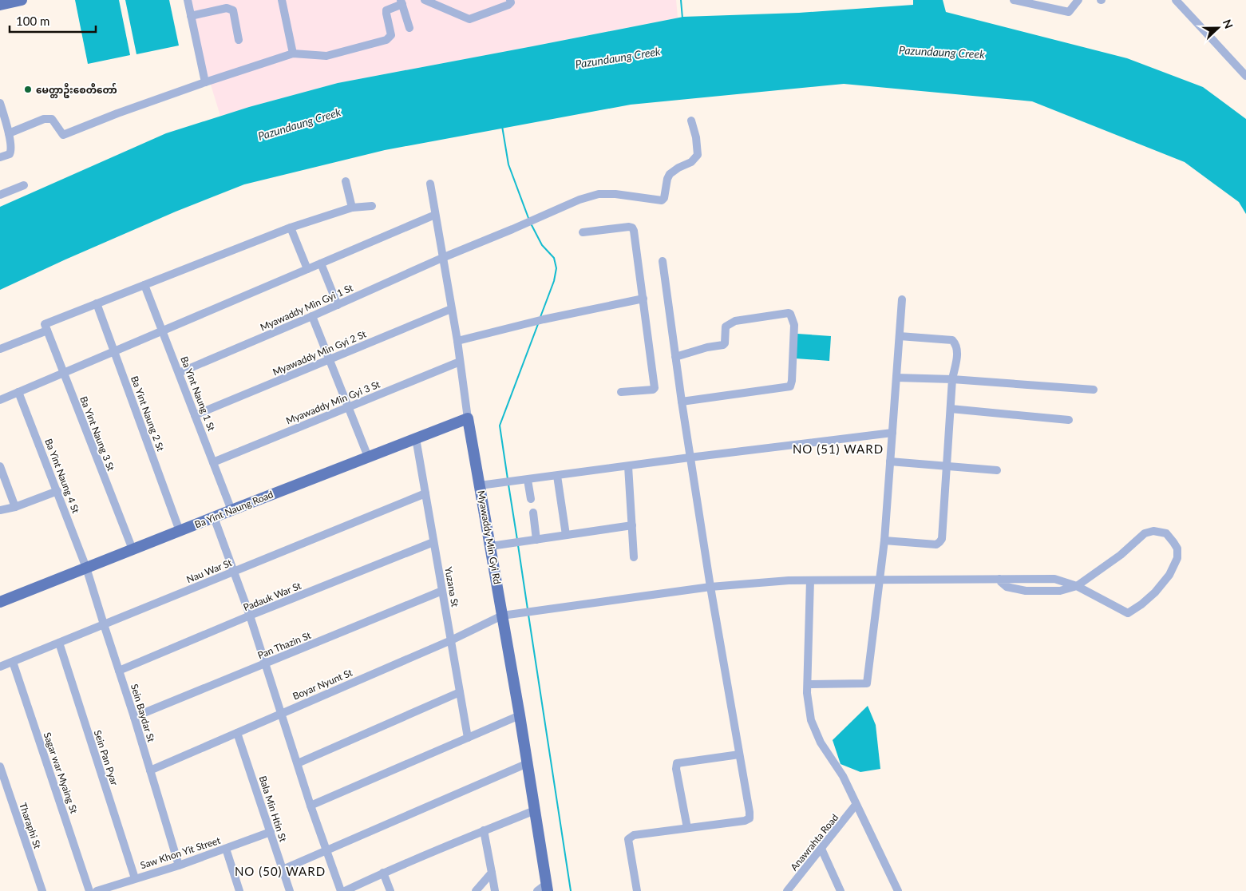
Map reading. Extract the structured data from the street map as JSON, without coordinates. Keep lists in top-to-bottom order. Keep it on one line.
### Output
{"streets":{"main road":["Ba Yint Naung Road","Myawaddy Min Gyi Rd"],"street":["Myawaddy Min Gyi 1 St","Myawaddy Min Gyi 2 St","Ba Yint Naung 1 St","Myawaddy Min Gyi 3 St","Ba Yint Naung 2 St","Ba Yint Naung 3 St","Ba Yint Naung 4 St","Nau War St","Yuzana St","Padauk War St","Pan Thazin St","Boyar Nyunt St","Sein Baydar St","Sein Pan Pyar","Sagar war Myaing St","Bala Min Htin St","Tharaphi St","Anawrahta Road","Saw Khon Yit Street"]},"crossings":[["Myawaddy Min Gyi 1 St","Ba Yint Naung 1 St"],["Myawaddy Min Gyi 1 St","Myawaddy Min Gyi Rd"],["Myawaddy Min Gyi 2 St","Ba Yint Naung 1 St"],["Myawaddy Min Gyi 2 St","Myawaddy Min Gyi Rd"],["Ba Yint Naung 1 St","Myawaddy Min Gyi 3 St"],["Ba Yint Naung 1 St","Ba Yint Naung Road"],["Myawaddy Min Gyi 3 St","Myawaddy Min Gyi Rd"],["Ba Yint Naung 2 St","Ba Yint Naung Road"],["Ba Yint Naung 3 St","Ba Yint Naung Road"],["Ba Yint Naung 4 St","Ba Yint Naung Road"],["Ba Yint Naung 4 St","Sein Baydar St"],["Ba Yint Naung Road","Myawaddy Min Gyi Rd"],["Ba Yint Naung Road","Yuzana St"],["Ba Yint Naung Road","Sein Baydar St"],["Myawaddy Min Gyi Rd","Boyar Nyunt St"],["Nau War St","Yuzana St"],["Nau War St","Sein Baydar St"],["Nau War St","Sein Pan Pyar"],["Nau War St","Sagar war Myaing St"],["Yuzana St","Padauk War St"],["Yuzana St","Pan Thazin St"],["Yuzana St","Boyar Nyunt St"],["Padauk War St","Sein Baydar St"],["Pan Thazin St","Sein Baydar St"],["Boyar Nyunt St","Sein Baydar St"],["Boyar Nyunt St","Bala Min Htin St"],["Sein Baydar St","Saw Khon Yit Street"],["Sein Pan Pyar","Saw Khon Yit Street"],["Bala Min Htin St","Saw Khon Yit Street"]],"districts":["NO (51) WARD","NO (50) WARD"],"water":["Pazundaung Creek"],"places":["မေတ္တာဦးစေတီတော်"],"scale_bar":"100 m","north":"right"}
